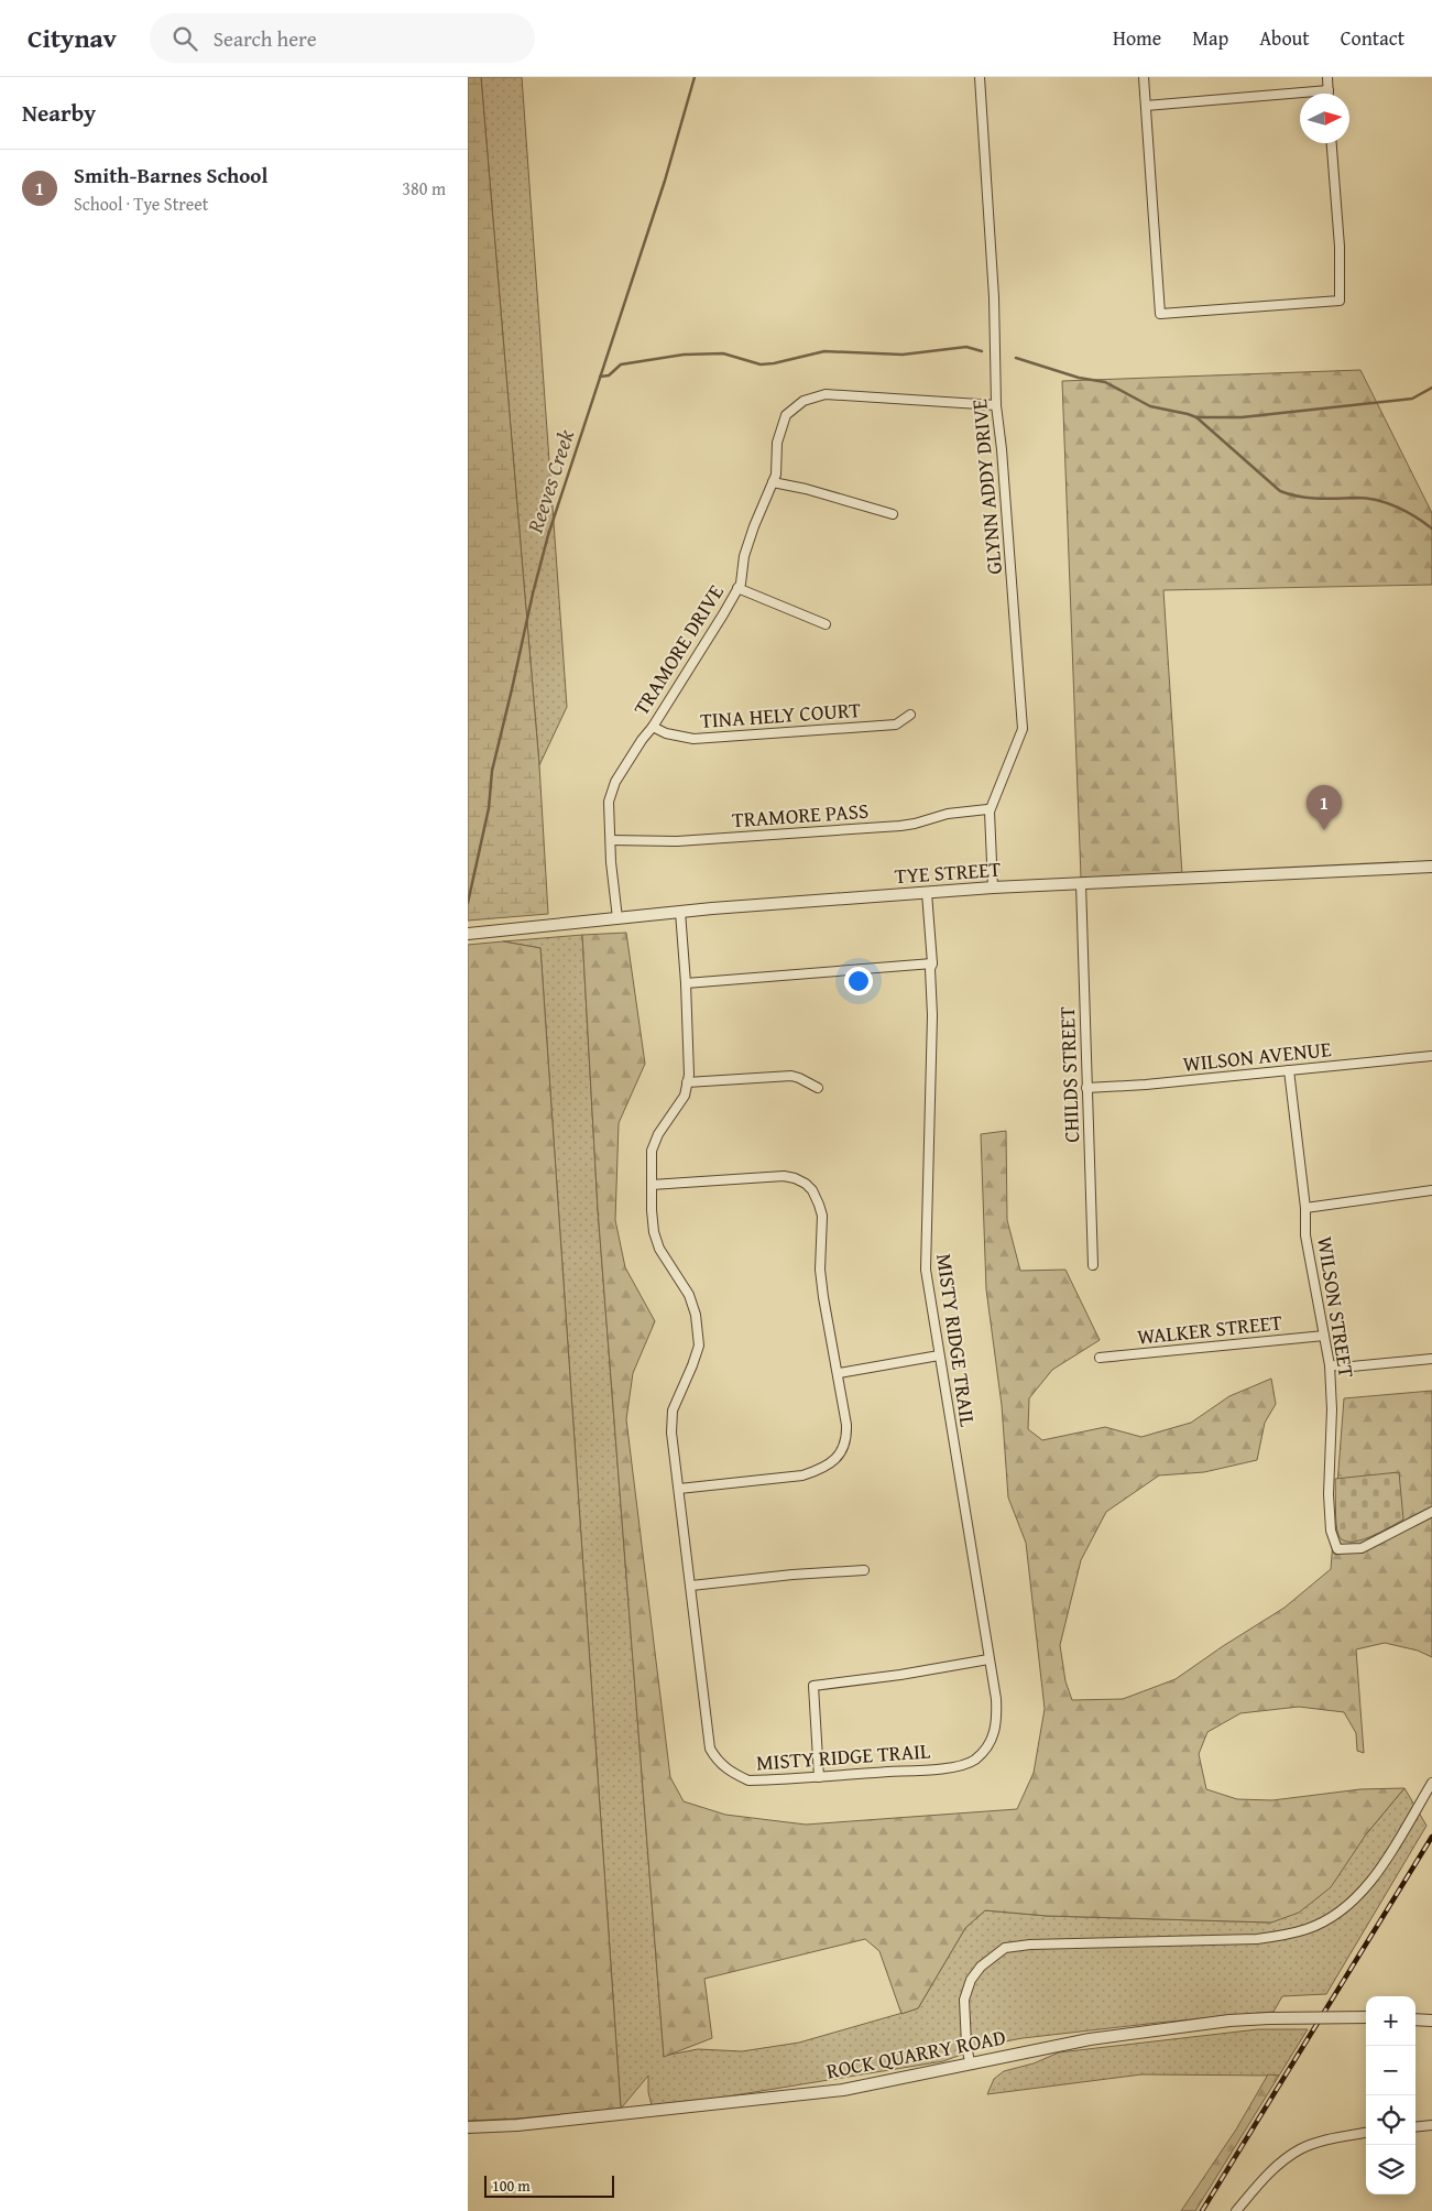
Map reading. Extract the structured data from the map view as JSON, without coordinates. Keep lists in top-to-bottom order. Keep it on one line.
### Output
{"streets":{"street":["GLYNN ADDY DRIVE","TRAMORE DRIVE","TINA HELY COURT","TRAMORE PASS","TYE STREET","WILSON AVENUE","CHILDS STREET","WILSON STREET","WALKER STREET","MISTY RIDGE TRAIL","ROCK QUARRY ROAD"]},"crossings":[["GLYNN ADDY DRIVE","TRAMORE DRIVE"],["GLYNN ADDY DRIVE","TRAMORE PASS"],["GLYNN ADDY DRIVE","TYE STREET"],["TRAMORE DRIVE","TINA HELY COURT"],["TRAMORE DRIVE","TRAMORE PASS"],["TRAMORE DRIVE","TYE STREET"],["TYE STREET","CHILDS STREET"],["TYE STREET","MISTY RIDGE TRAIL"],["WILSON AVENUE","CHILDS STREET"],["WILSON AVENUE","WILSON STREET"],["WILSON STREET","WALKER STREET"]],"water":["Reeves Creek"],"scale_bar":"100 m","north":"right","page":{"header":"Citynav","search":"Search here","nav":["Home","Map","About","Contact"],"heading":"Nearby","list":[{"mark":"1","name":"Smith-Barnes School","note":"School · Tye Street","value":"380 m"}],"pins":"1","map_buttons":["+","−"],"scale":"100 m"}}
